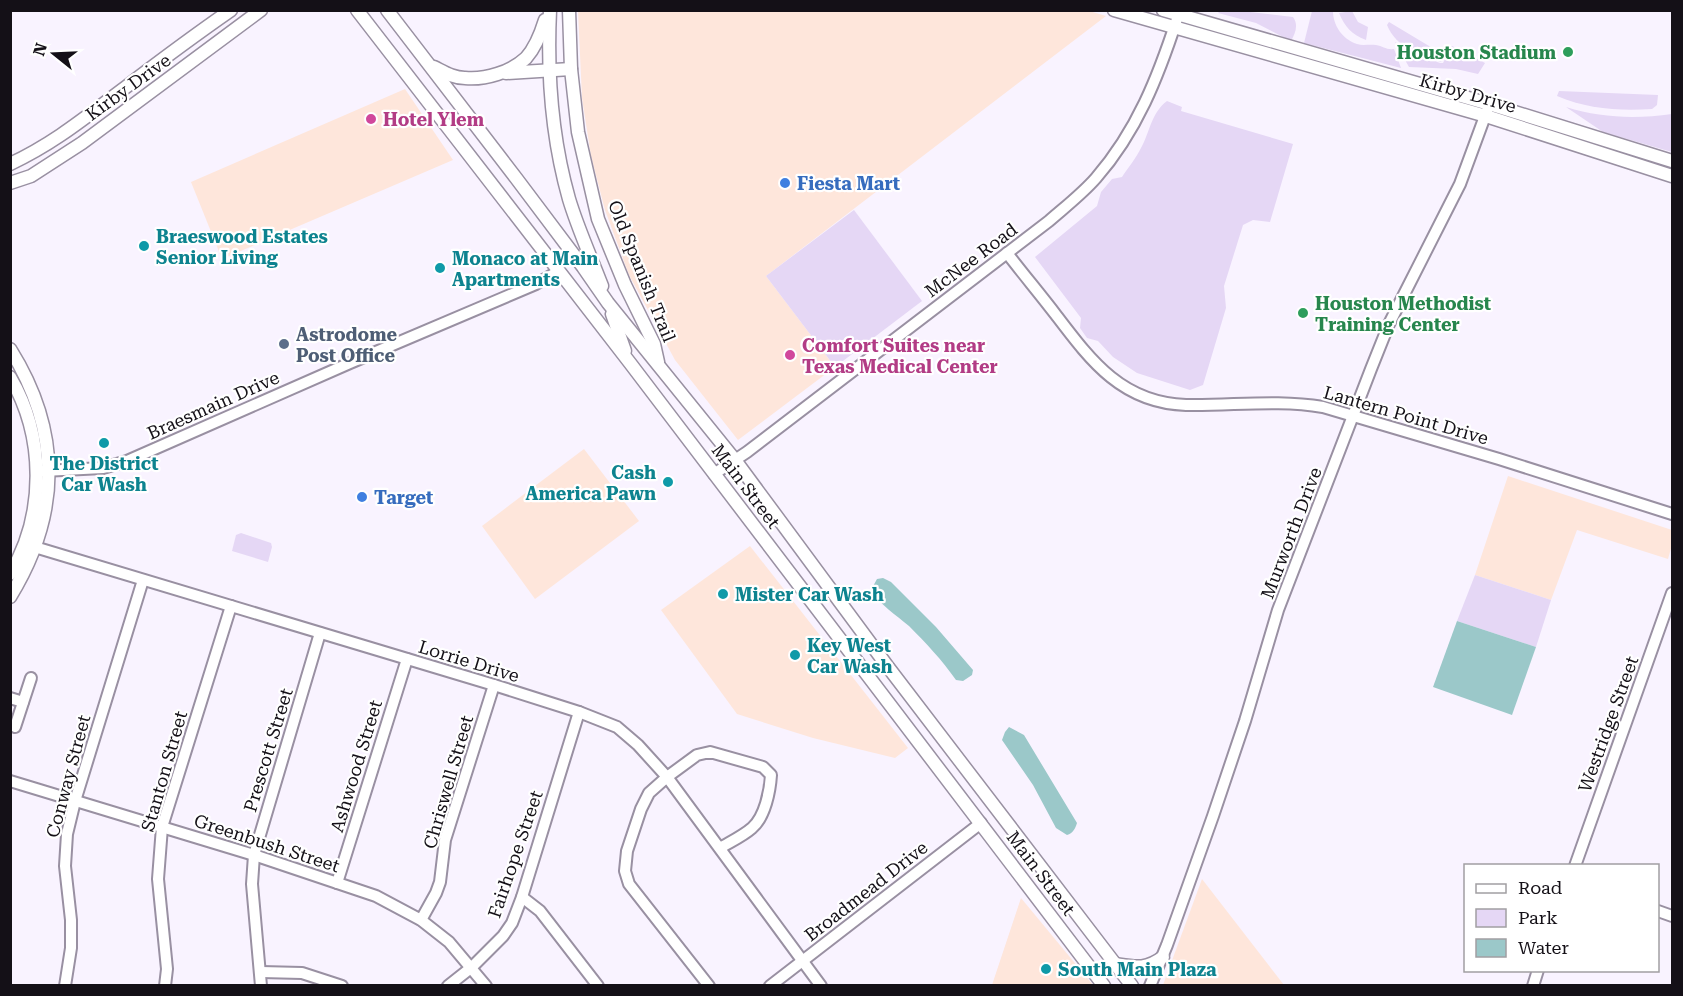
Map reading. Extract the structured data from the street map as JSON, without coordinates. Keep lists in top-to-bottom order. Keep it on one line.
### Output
{"streets":{"main road":["Kirby Drive","Old Spanish Trail","Main Street"],"street":["McNee Road","Braesmain Drive","Lantern Point Drive","Murworth Drive","Lorrie Drive","Westridge Street","Prescott Street","Ashwood Street","Stanton Street","Conway Street","Chriswell Street","Greenbush Street","Fairhope Street","Broadmead Drive"]},"crossings":[["Kirby Drive","McNee Road"],["Kirby Drive","Murworth Drive"],["McNee Road","Lantern Point Drive"],["McNee Road","Main Street"],["Old Spanish Trail","Main Street"],["Braesmain Drive","Main Street"],["Lantern Point Drive","Murworth Drive"],["Main Street","Broadmead Drive"],["Lorrie Drive","Prescott Street"],["Lorrie Drive","Ashwood Street"],["Lorrie Drive","Stanton Street"],["Lorrie Drive","Conway Street"],["Lorrie Drive","Chriswell Street"],["Lorrie Drive","Fairhope Street"],["Lorrie Drive","Broadmead Drive"],["Prescott Street","Greenbush Street"],["Ashwood Street","Greenbush Street"],["Stanton Street","Greenbush Street"],["Conway Street","Greenbush Street"],["Chriswell Street","Greenbush Street"],["Greenbush Street","Fairhope Street"]],"places":["Houston Stadium","Hotel Ylem","Fiesta Mart","Braeswood Estates Senior Living","Monaco at Main Apartments","Houston Methodist Training Center","Astrodome Post Office","Comfort Suites near Texas Medical Center","The District Car Wash","Cash America Pawn","Target","Mister Car Wash","Key West Car Wash","South Main Plaza"],"legend":["Road","Park","Water"],"north":"left"}
